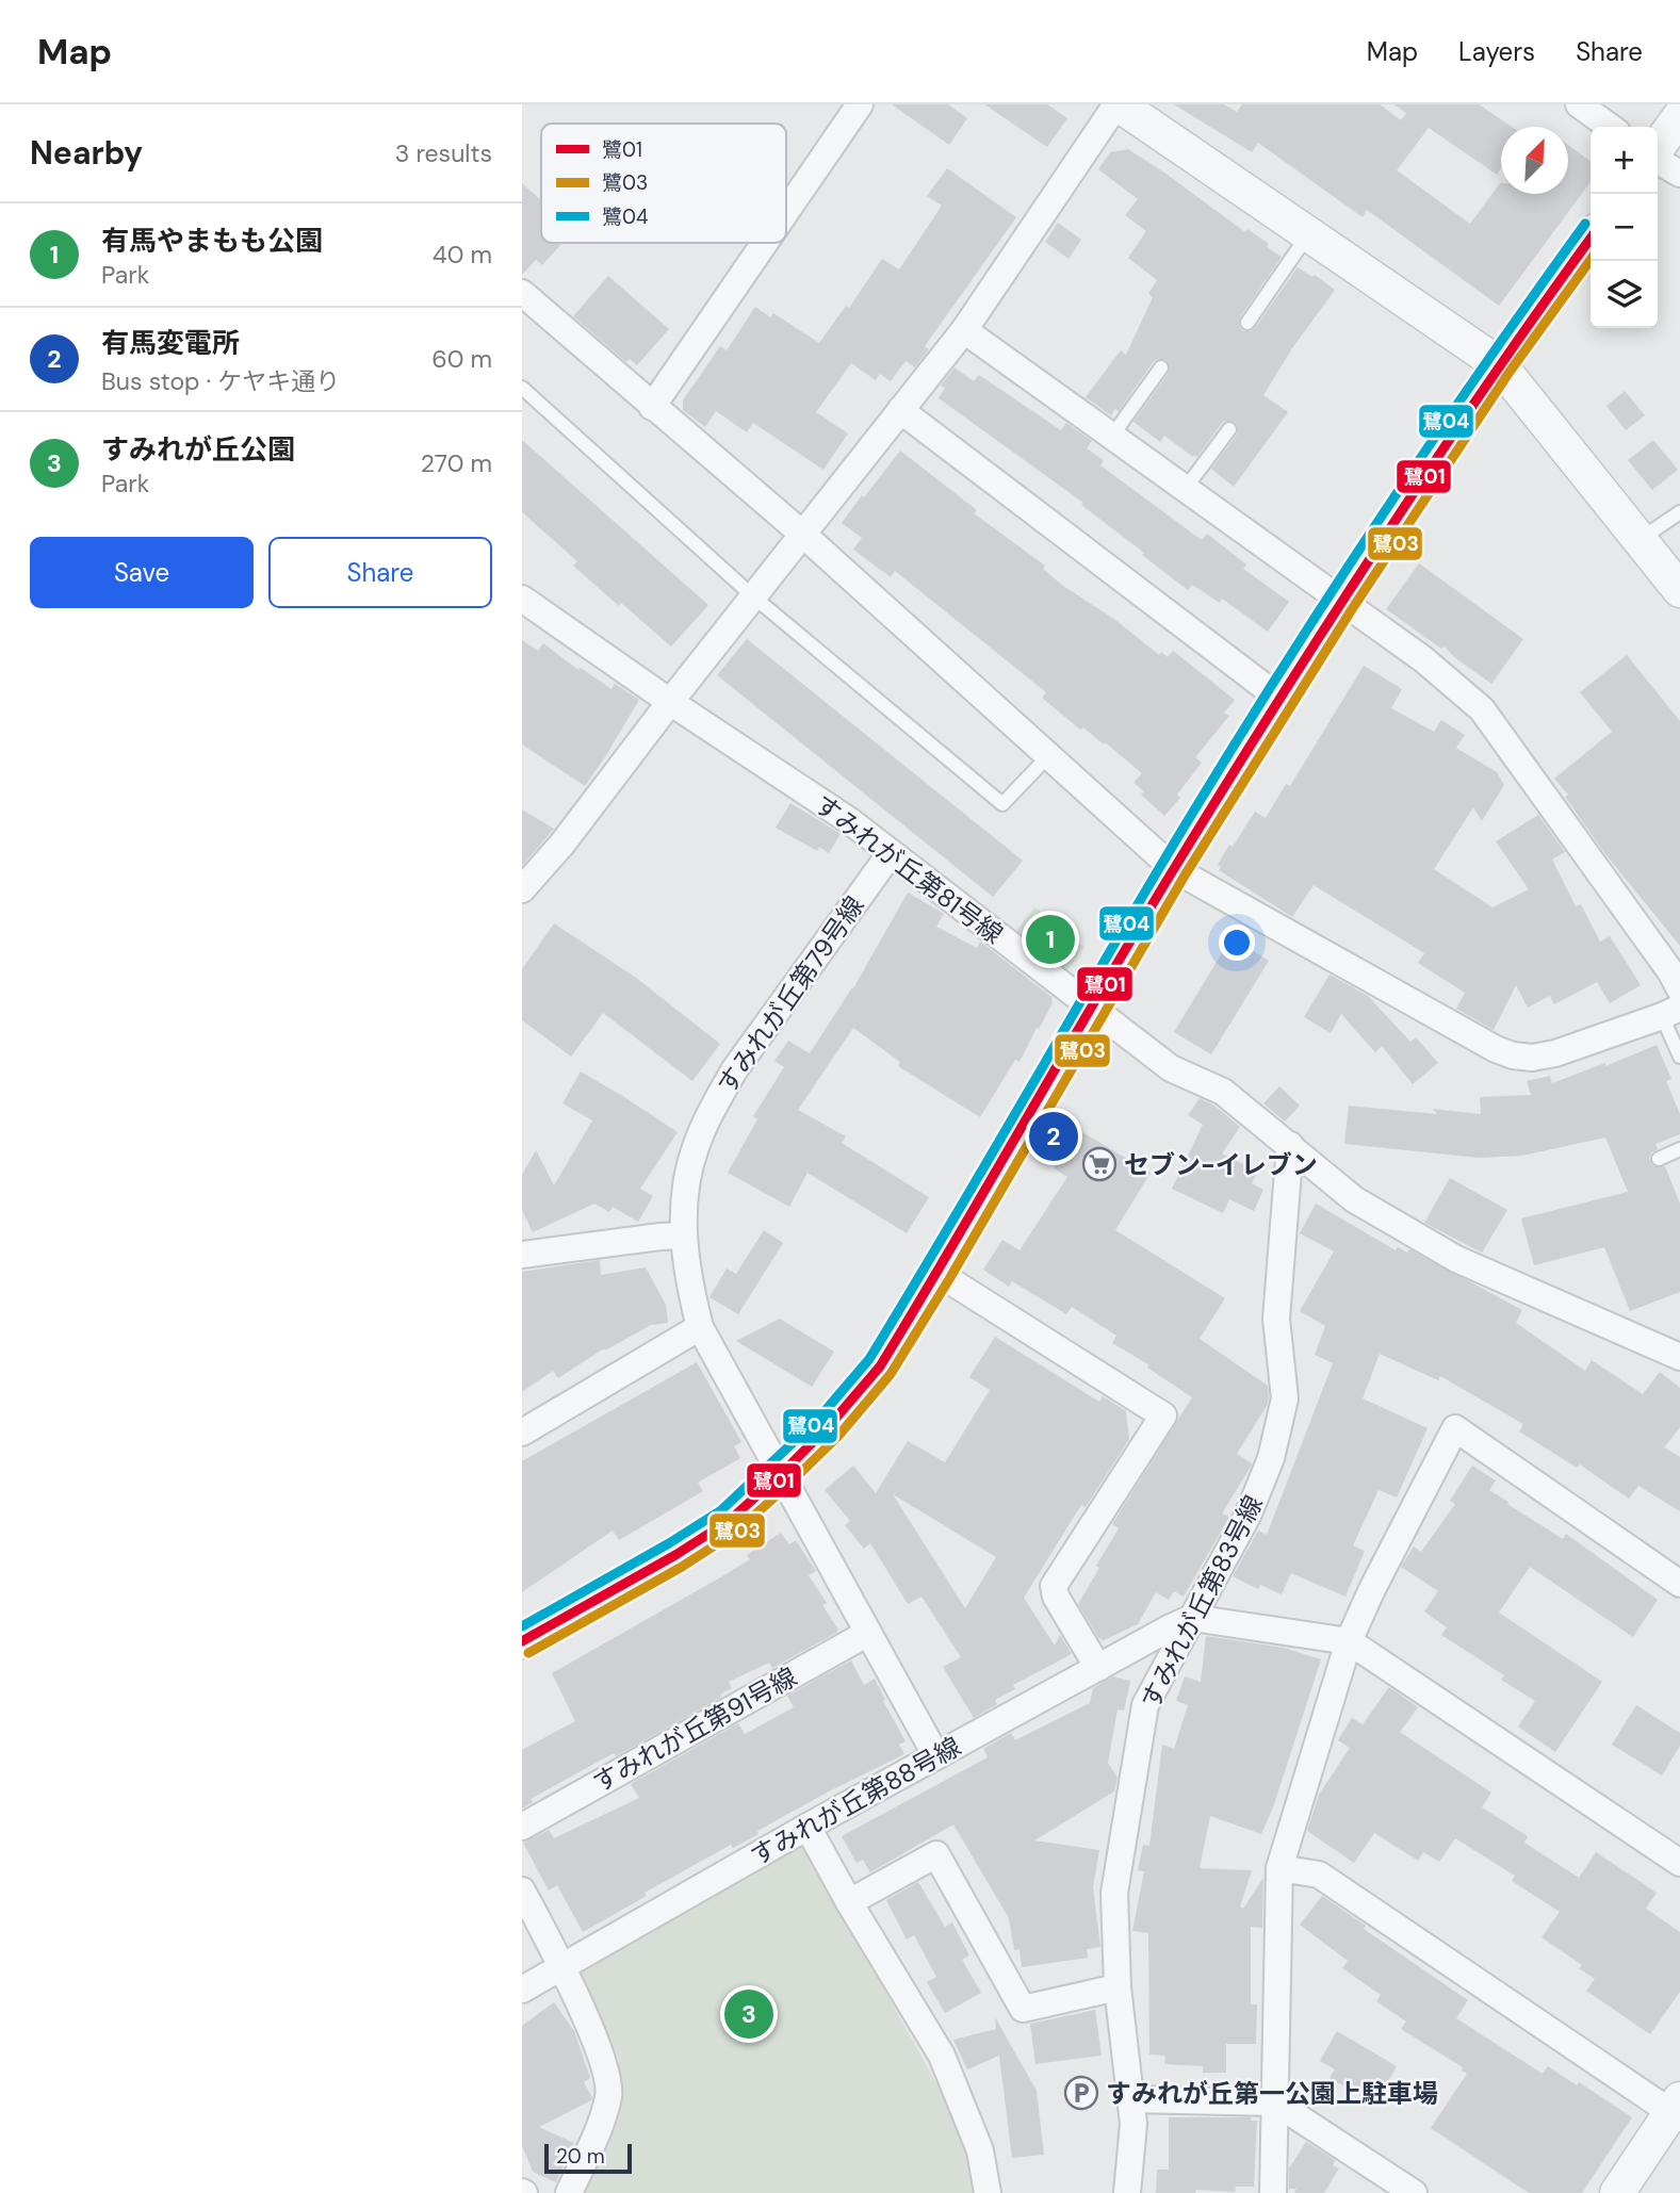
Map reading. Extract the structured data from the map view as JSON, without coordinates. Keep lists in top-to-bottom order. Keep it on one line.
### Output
{"streets":{"street":["すみれが丘第81号線","すみれが丘第79号線","すみれが丘第83号線","すみれが丘第91号線","すみれが丘第88号線"]},"crossings":[["すみれが丘第81号線","すみれが丘第79号線"],["すみれが丘第81号線","すみれが丘第83号線"],["すみれが丘第79号線","すみれが丘第91号線"],["すみれが丘第79号線","すみれが丘第88号線"],["すみれが丘第83号線","すみれが丘第88号線"]],"places":{"supermarket":["セブン-イレブン"],"parking":["すみれが丘第一公園上駐車場"]},"lines":["transit line 鷺04","transit line 鷺01","transit line 鷺03"],"legend":["鷺01","鷺03","鷺04"],"scale_bar":"20 m","north":"top right","page":{"header":"Map","nav":["Map","Layers","Share"],"heading":["Nearby","3 results"],"map_buttons":["+","−"],"list":[{"mark":"1","name":"有馬やまもも公園","note":"Park","value":"40 m"},{"mark":"2","name":"有馬変電所","note":"Bus stop · ケヤキ通り","value":"60 m"},{"mark":"3","name":"すみれが丘公園","note":"Park","value":"270 m"}],"buttons":["Save","Share"],"pins":["1","2","3"],"scale":"20 m"}}
